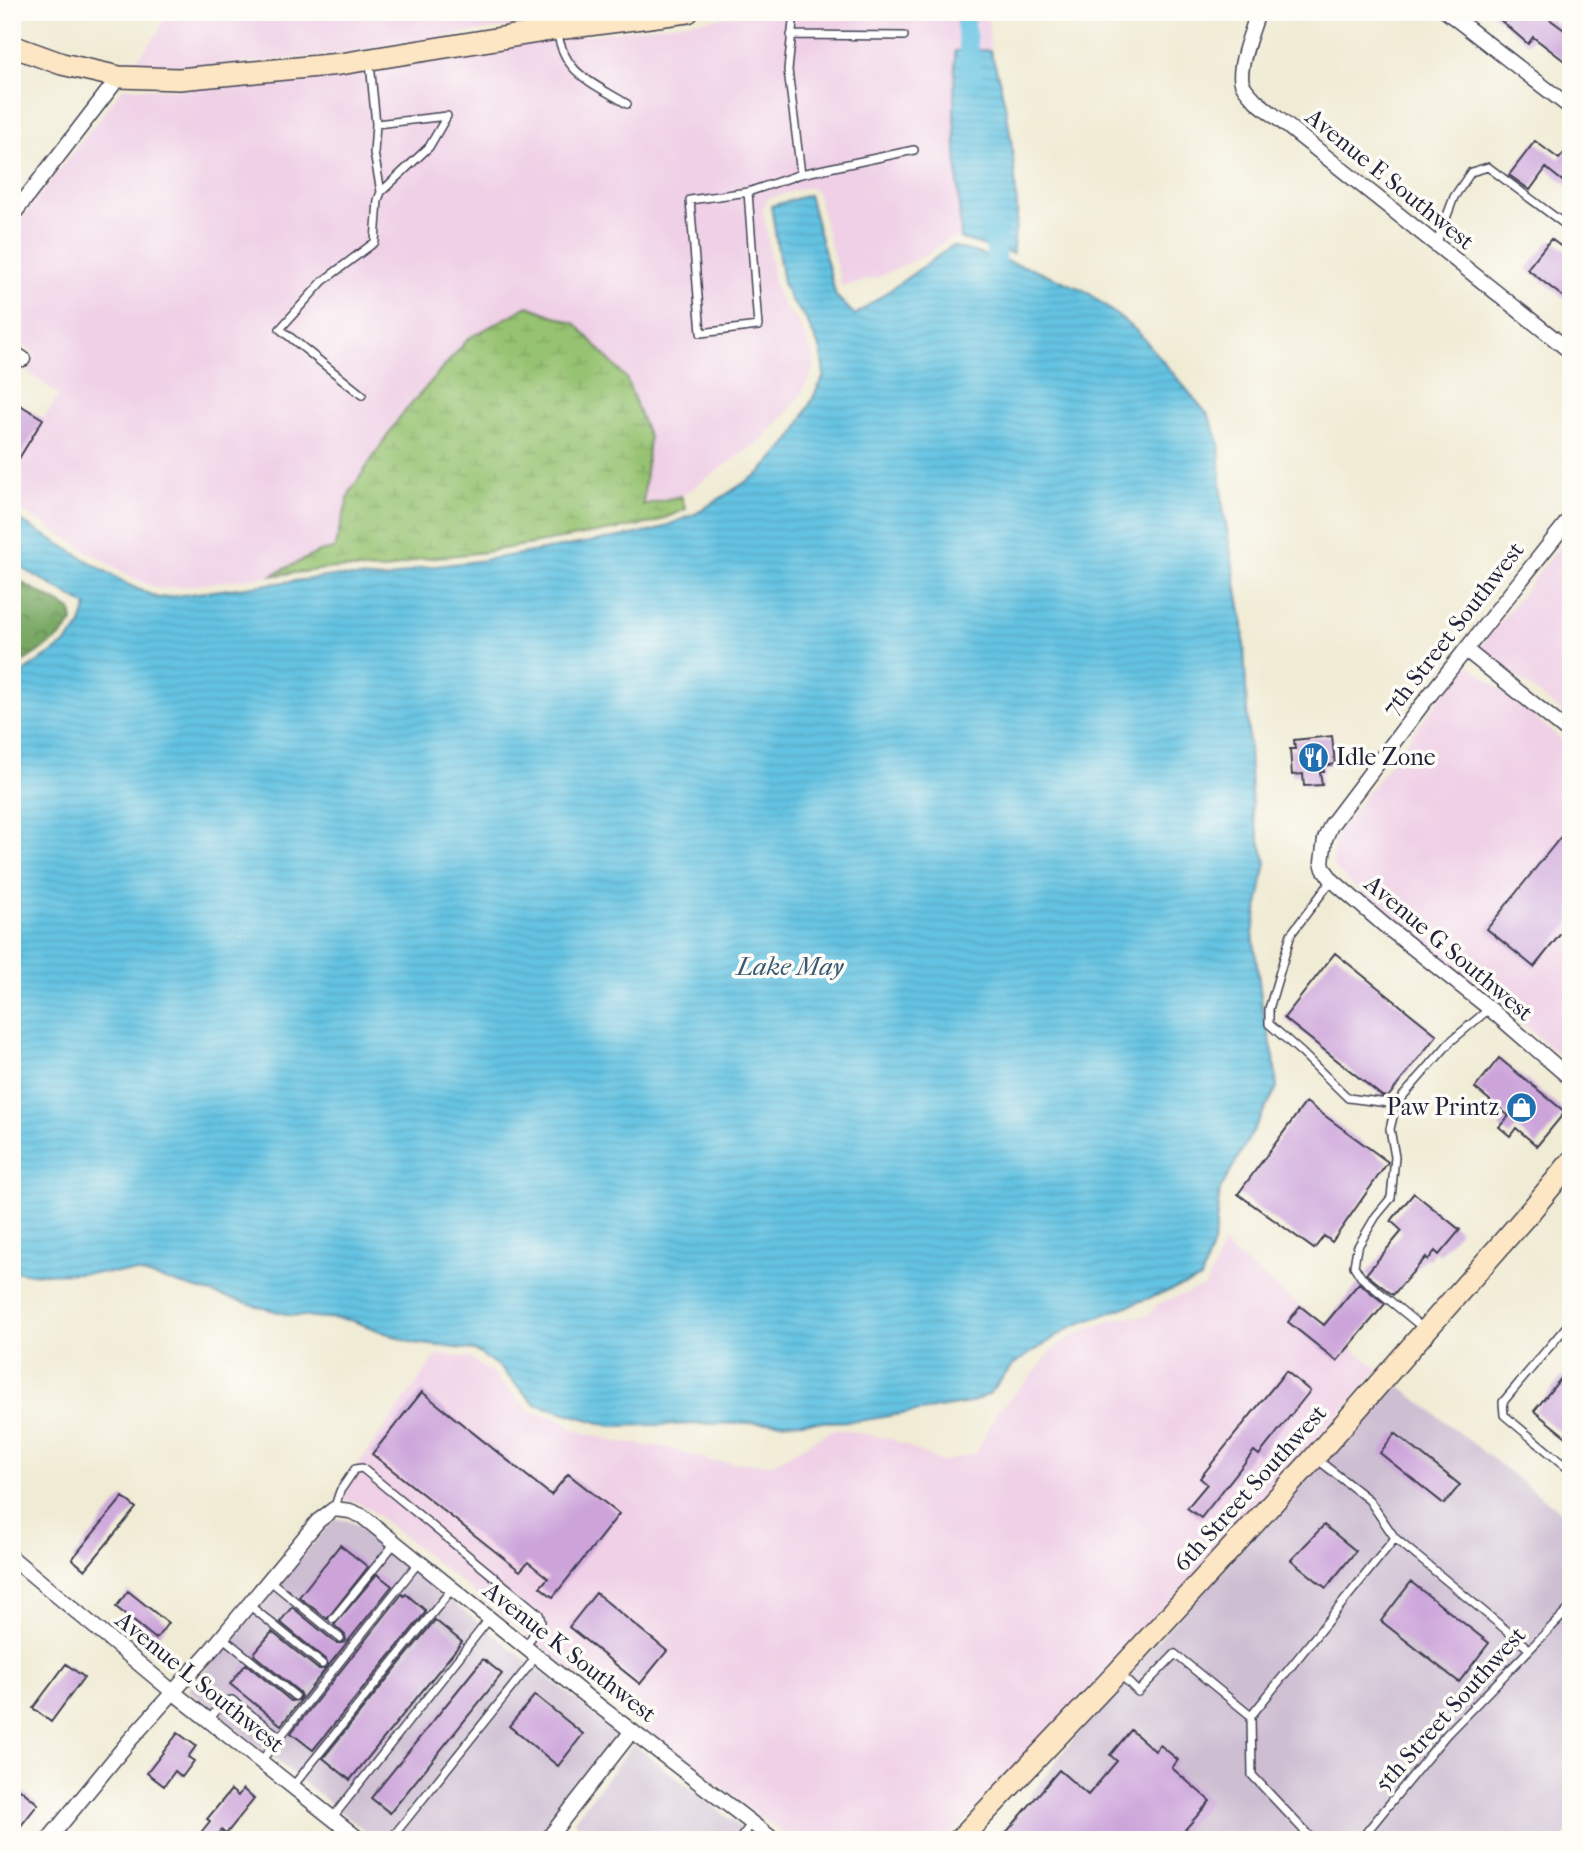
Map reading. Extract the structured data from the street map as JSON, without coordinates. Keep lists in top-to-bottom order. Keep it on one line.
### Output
{"streets":{"street":["Avenue E Southwest","7th Street Southwest","Avenue G Southwest","6th Street Southwest","Avenue K Southwest","Avenue L Southwest"],"lane":["5th Street Southwest"]},"crossings":[["7th Street Southwest","Avenue G Southwest"]],"water":["Lake May"],"places":{"restaurant":["Idle Zone"],"shop":["Paw Printz"]}}
